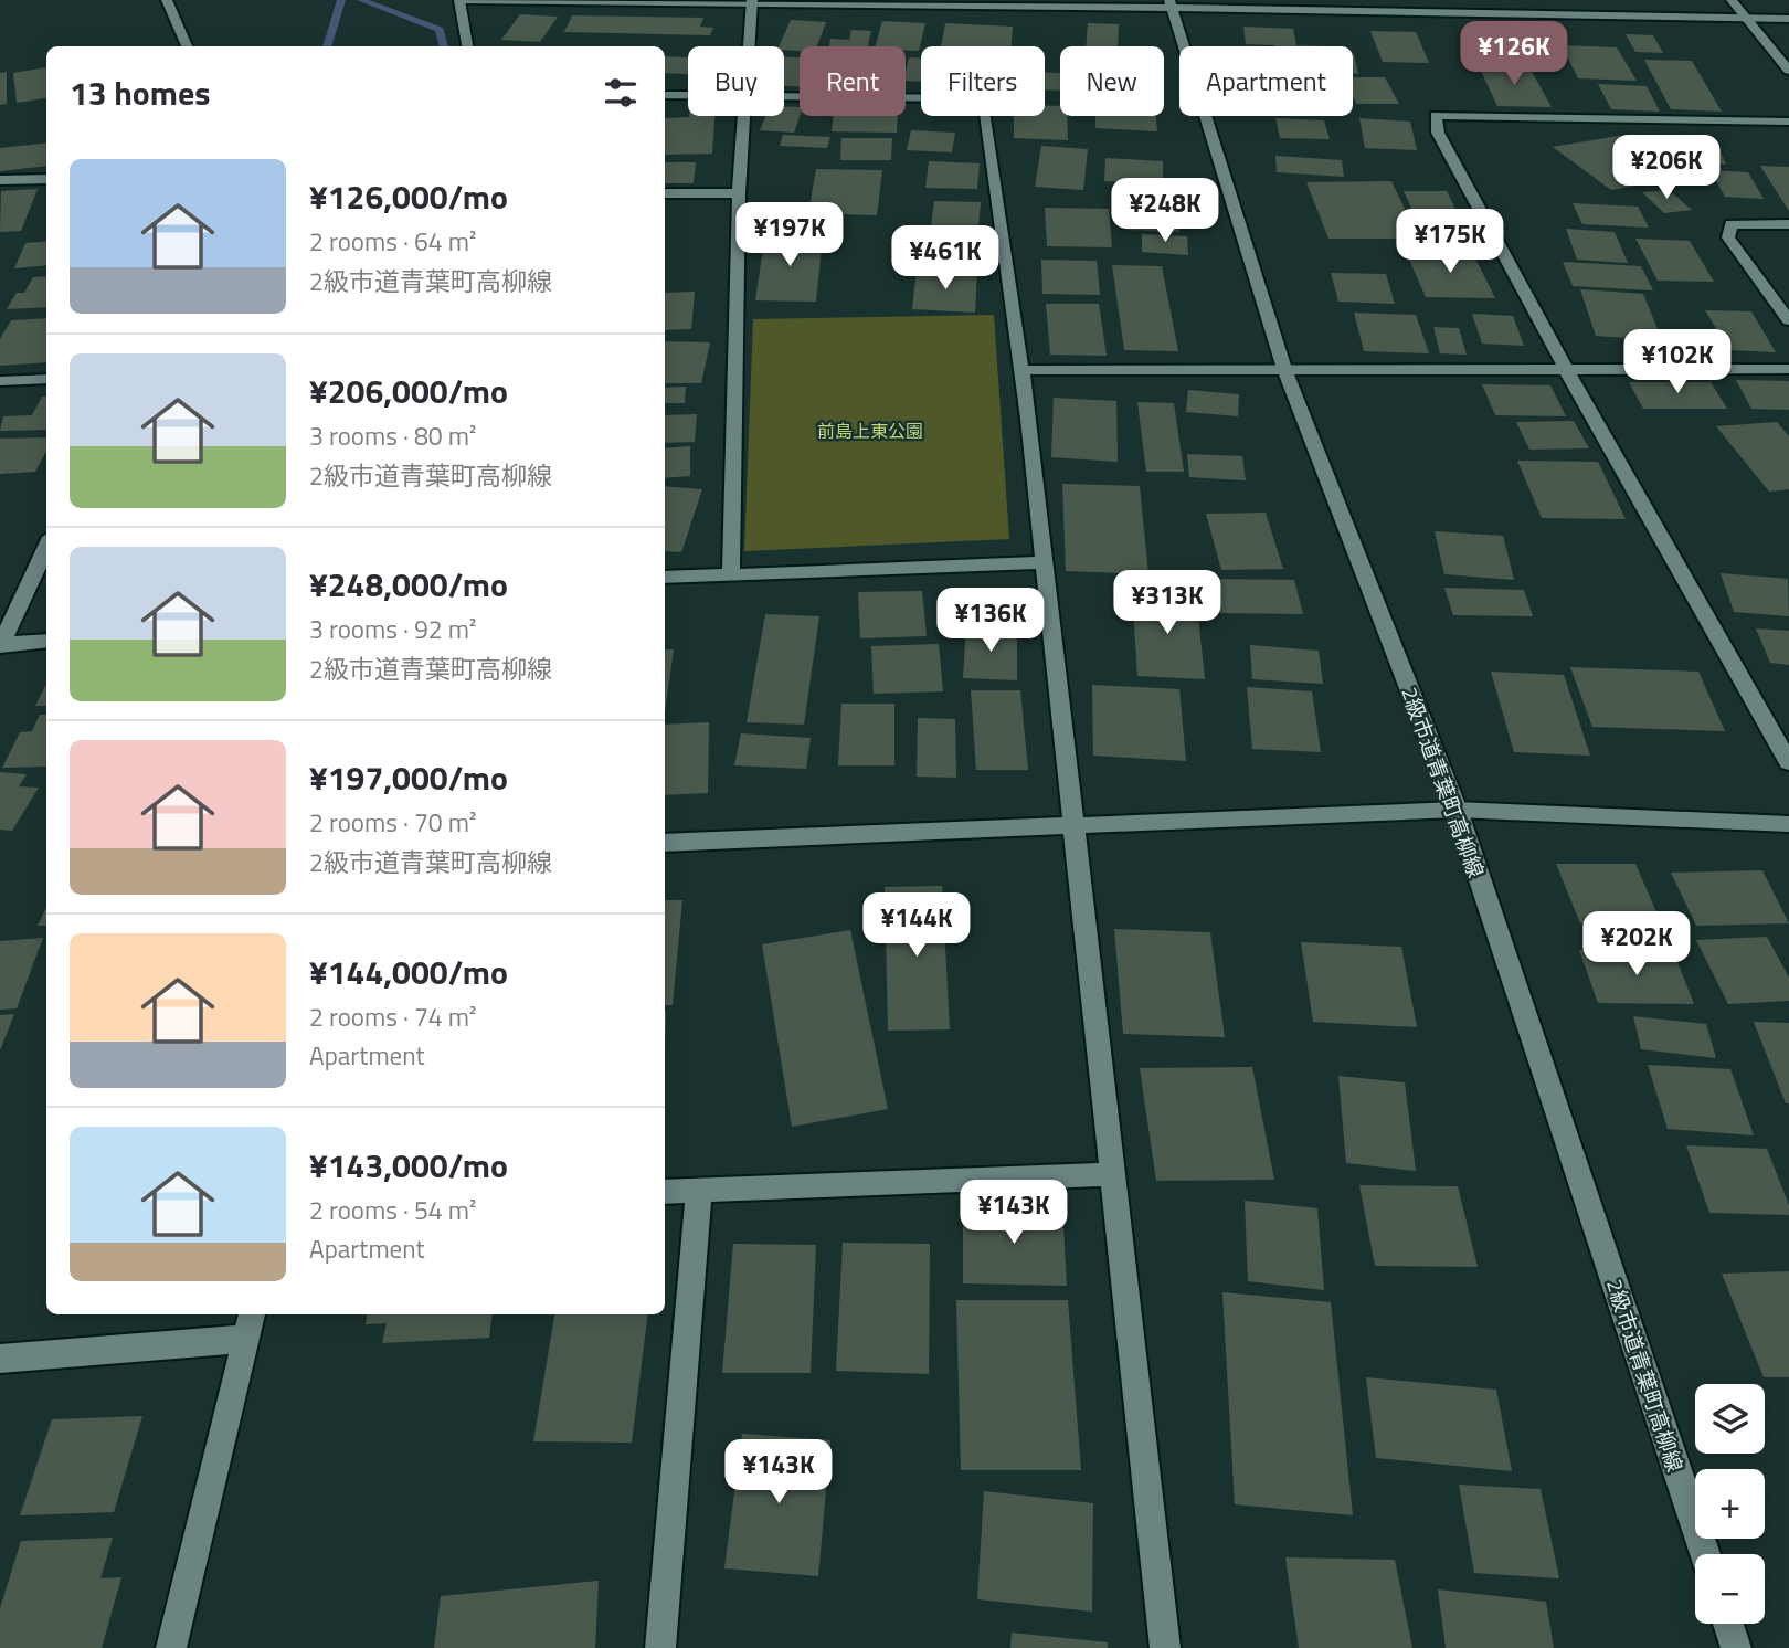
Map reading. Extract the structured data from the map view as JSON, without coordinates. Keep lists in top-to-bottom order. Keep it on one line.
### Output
{"streets":{"street":["2級市道青葉町高柳線"]},"parks":["前島上東公園"],"page":{"price":["¥126K","¥206K","¥248K","¥197K","¥175K","¥461K","¥102K","¥313K","¥136K","¥144K","¥202K","¥143K","¥143K"],"chip":["Buy","Rent","Filters","New","Apartment"],"heading":"13 homes","list":[{"name":"¥126,000/mo","note":"2 rooms · 64 m² · 2級市道青葉町高柳線"},{"name":"¥206,000/mo","note":"3 rooms · 80 m² · 2級市道青葉町高柳線"},{"name":"¥248,000/mo","note":"3 rooms · 92 m² · 2級市道青葉町高柳線"},{"name":"¥197,000/mo","note":"2 rooms · 70 m² · 2級市道青葉町高柳線"},{"name":"¥144,000/mo","note":"2 rooms · 74 m² · Apartment"},{"name":"¥143,000/mo","note":"2 rooms · 54 m² · Apartment"}],"map_buttons":["+","−"]}}
